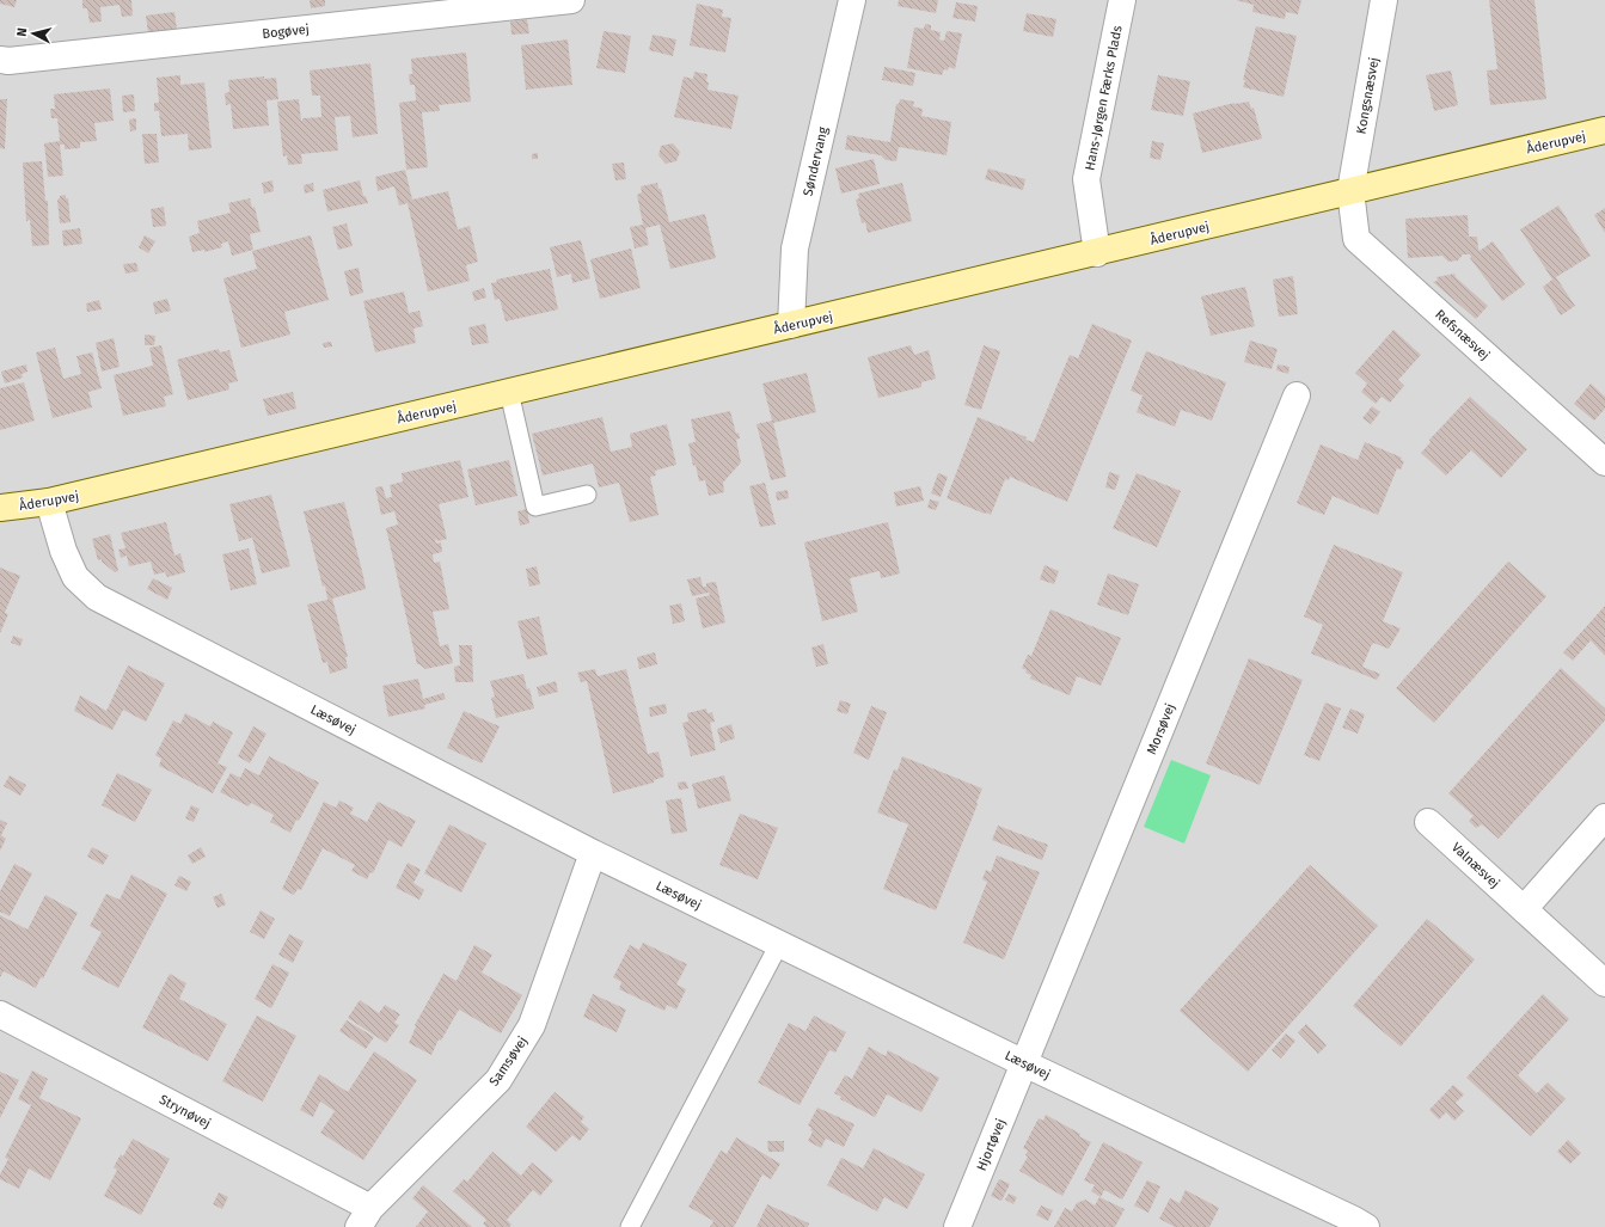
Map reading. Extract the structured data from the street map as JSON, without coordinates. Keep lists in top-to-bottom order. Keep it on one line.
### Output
{"streets":{"street":["Bogøvej","Kongsnæsvej","Hans-Jørgen Færks Plads","Åderupvej","Søndervang","Refsnæsvej","Læsøvej","Morsøvej","Valnæsvej","Samsøvej","Strynøvej","Hjortøvej"]},"crossings":[["Kongsnæsvej","Åderupvej"],["Kongsnæsvej","Refsnæsvej"],["Hans-Jørgen Færks Plads","Åderupvej"],["Åderupvej","Søndervang"],["Åderupvej","Refsnæsvej"],["Åderupvej","Læsøvej"],["Læsøvej","Morsøvej"],["Læsøvej","Samsøvej"],["Læsøvej","Hjortøvej"],["Morsøvej","Hjortøvej"],["Samsøvej","Strynøvej"]],"north":"left"}
